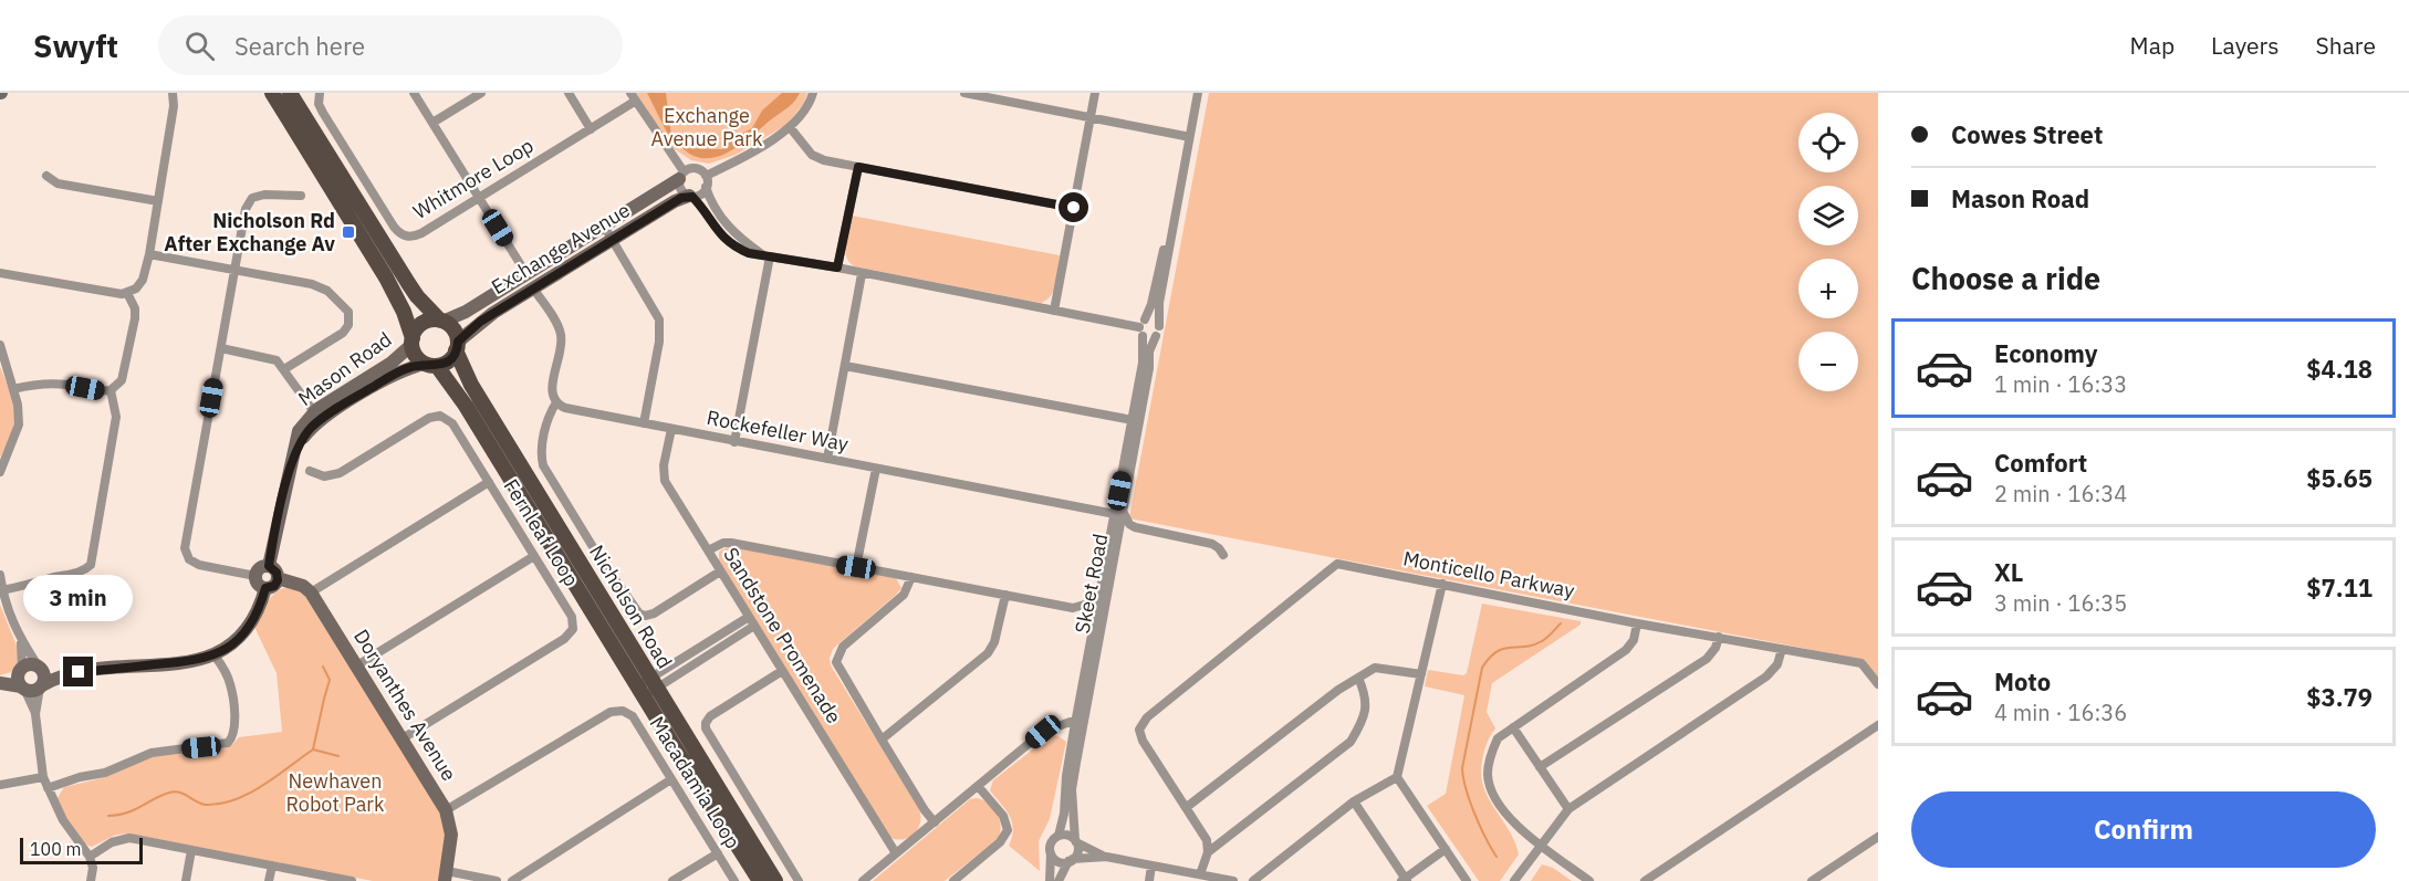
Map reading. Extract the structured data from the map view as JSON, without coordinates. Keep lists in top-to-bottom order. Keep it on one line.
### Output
{"streets":{"main road":["Nicholson Road"],"street":["Whitmore Loop","Exchange Avenue","Mason Road","Rockefeller Way","Fernleaf Loop","Monticello Parkway","Skeet Road","Sandstone Promenade","Doryanthes Avenue","Macadamia Loop"]},"crossings":[["Exchange Avenue","Mason Road"],["Exchange Avenue","Nicholson Road"],["Mason Road","Nicholson Road"],["Rockefeller Way","Skeet Road"],["Rockefeller Way","Sandstone Promenade"],["Fernleaf Loop","Doryanthes Avenue"],["Doryanthes Avenue","Macadamia Loop"]],"parks":["Exchange Avenue Park","Newhaven Robot Park"],"places":{"transit":["Nicholson Rd After Exchange Av"]},"scale_bar":"100 m","page":{"header":"Swyft","search":"Search here","nav":["Map","Layers","Share"],"banner":["Cowes Street","Mason Road"],"map_buttons":["+","−"],"heading":"Choose a ride","list":[{"name":"Economy","note":"1 min · 16:33","value":"$4.18"},{"name":"Comfort","note":"2 min · 16:34","value":"$5.65"},{"name":"XL","note":"3 min · 16:35","value":"$7.11"},{"name":"Moto","note":"4 min · 16:36","value":"$3.79"}],"bubble":"3 min","buttons":"Confirm","scale":"100 m"}}
